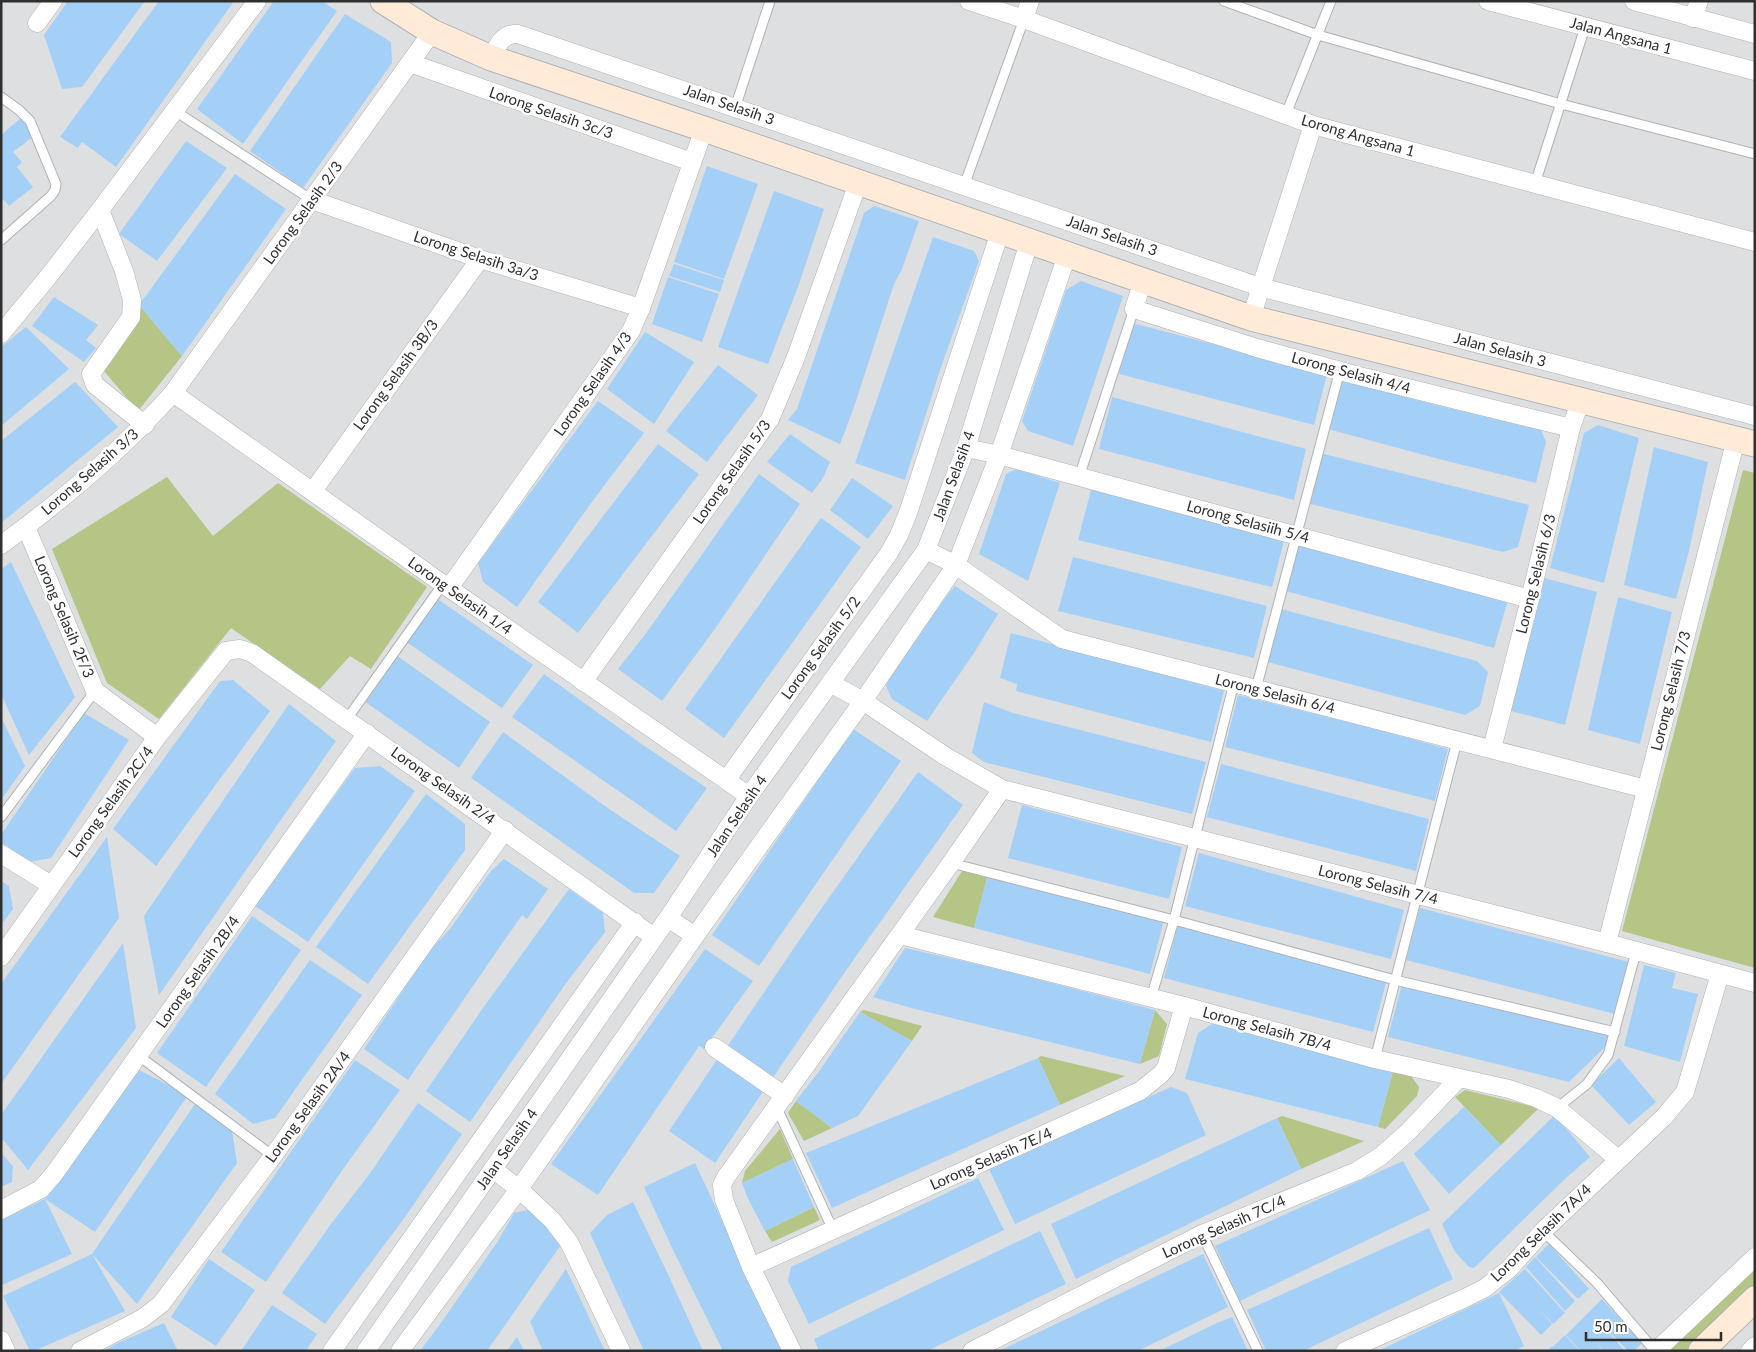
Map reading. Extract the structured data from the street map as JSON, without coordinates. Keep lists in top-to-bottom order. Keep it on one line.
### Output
{"streets":{"street":["Jalan Angsana 1","Jalan Selasih 3","Lorong Selasih 3c/3","Lorong Angsana 1","Lorong Selasih 2/3","Lorong Selasih 3a/3","Lorong Selasih 4/4","Lorong Selasih 3B/3","Lorong Selasih 4/3","Lorong Selasih 3/3","Lorong Selasih 5/3","Jalan Selasih 4","Lorong Selasiih 5/4","Lorong Selasih 6/3","Lorong Selasih 1/4","Lorong Selasih 2F/3","Lorong Selasih 5/2","Lorong Selasih 7/3","Lorong Selasih 6/4","Lorong Selasih 2/4","Lorong Selasih 2C/4","Lorong Selasih 7/4","Lorong Selasih 2B/4","Lorong Selasih 7B/4","Lorong Selasih 2A/4","Lorong Selasih 7E/4","Lorong Selasih 7C/4","Lorong Selasih 7A/4"]},"crossings":[["Jalan Selasih 3","Lorong Selasih 2/3"],["Jalan Selasih 3","Lorong Selasih 4/3"],["Jalan Selasih 3","Lorong Selasih 5/3"],["Jalan Selasih 3","Jalan Selasih 4"],["Jalan Selasih 3","Lorong Selasih 6/3"],["Jalan Selasih 3","Lorong Selasih 5/2"],["Jalan Selasih 3","Lorong Selasih 7/3"],["Lorong Selasih 3c/3","Lorong Selasih 2/3"],["Lorong Selasih 3c/3","Lorong Selasih 4/3"],["Lorong Selasih 2/3","Lorong Selasih 3a/3"],["Lorong Selasih 2/3","Lorong Selasih 3/3"],["Lorong Selasih 2/3","Lorong Selasih 1/4"],["Lorong Selasih 3a/3","Lorong Selasih 3B/3"],["Lorong Selasih 3a/3","Lorong Selasih 4/3"],["Lorong Selasih 4/4","Lorong Selasih 6/3"],["Lorong Selasih 3B/3","Lorong Selasih 1/4"],["Lorong Selasih 4/3","Lorong Selasih 1/4"],["Lorong Selasih 3/3","Lorong Selasih 1/4"],["Lorong Selasih 3/3","Lorong Selasih 2F/3"],["Lorong Selasih 5/3","Lorong Selasih 1/4"],["Jalan Selasih 4","Lorong Selasiih 5/4"],["Jalan Selasih 4","Lorong Selasih 1/4"],["Jalan Selasih 4","Lorong Selasih 6/4"],["Jalan Selasih 4","Lorong Selasih 2/4"],["Jalan Selasih 4","Lorong Selasih 7/4"],["Lorong Selasiih 5/4","Lorong Selasih 6/3"],["Lorong Selasih 6/3","Lorong Selasih 6/4"],["Lorong Selasih 1/4","Lorong Selasih 5/2"],["Lorong Selasih 2F/3","Lorong Selasih 2C/4"],["Lorong Selasih 7/3","Lorong Selasih 6/4"],["Lorong Selasih 7/3","Lorong Selasih 7/4"],["Lorong Selasih 2/4","Lorong Selasih 2C/4"],["Lorong Selasih 2/4","Lorong Selasih 2B/4"],["Lorong Selasih 2/4","Lorong Selasih 2A/4"],["Lorong Selasih 7/4","Lorong Selasih 7A/4"],["Lorong Selasih 7B/4","Lorong Selasih 7E/4"],["Lorong Selasih 7B/4","Lorong Selasih 7C/4"],["Lorong Selasih 7B/4","Lorong Selasih 7A/4"]],"scale_bar":"50 m"}
